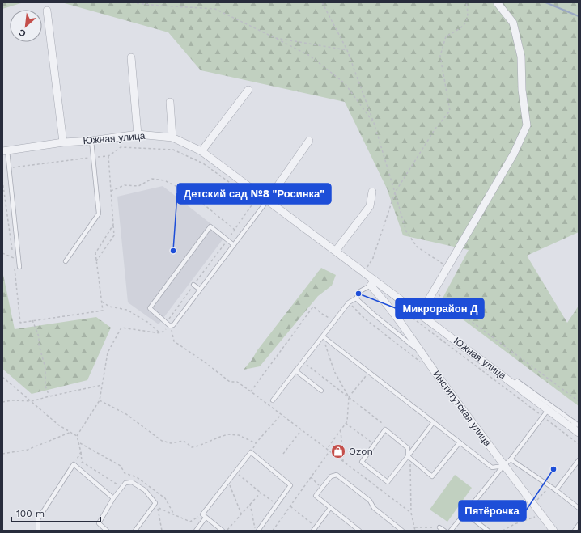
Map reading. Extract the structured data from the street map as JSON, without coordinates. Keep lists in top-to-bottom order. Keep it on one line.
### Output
{"streets":{"street":["Южная улица","Институтская улица"]},"crossings":[["Южная улица","Институтская улица"]],"places":{"other":["Детский сад №8 \"Росинка\"","Микрорайон Д","Пятёрочка"],"shop":["Ozon"]},"scale_bar":"100 m","north":"bottom left"}
